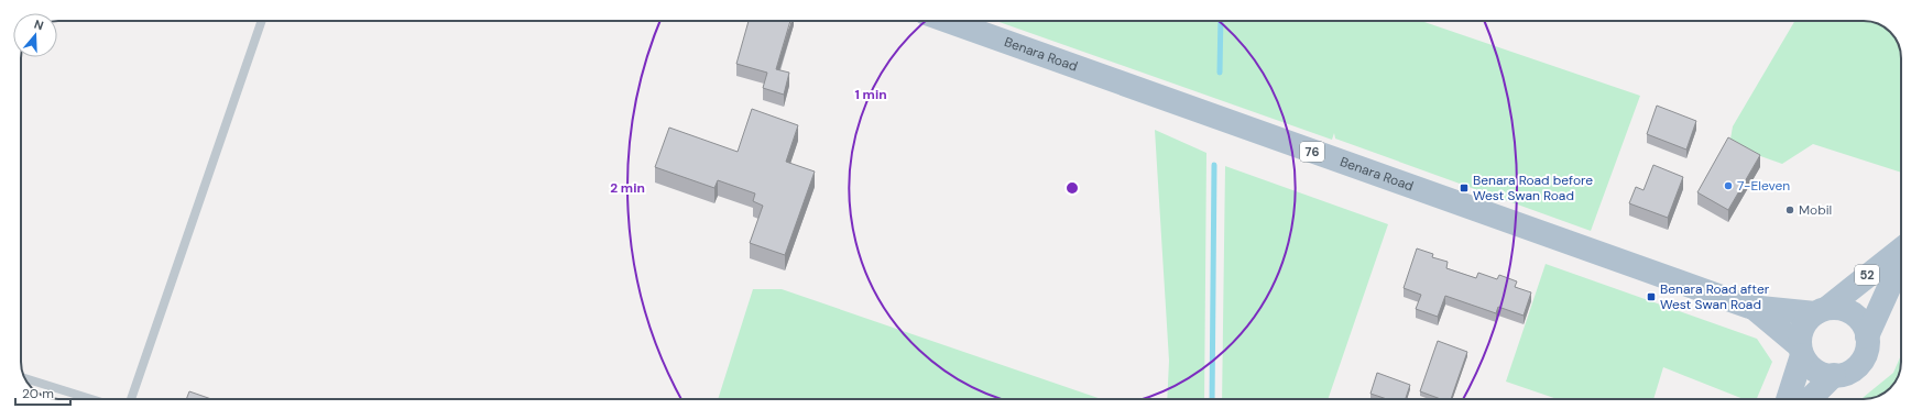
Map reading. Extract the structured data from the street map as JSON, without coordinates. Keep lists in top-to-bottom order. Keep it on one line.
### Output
{"streets":{"main road":["Benara Road","76","52"]},"crossings":[["Benara Road","52"]],"places":{"other":["7-Eleven","Mobil"],"transit":["Benara Road before West Swan Road","Benara Road after West Swan Road"]},"scale_bar":"20 m","north":"top","rings":["1 min","2 min"]}
